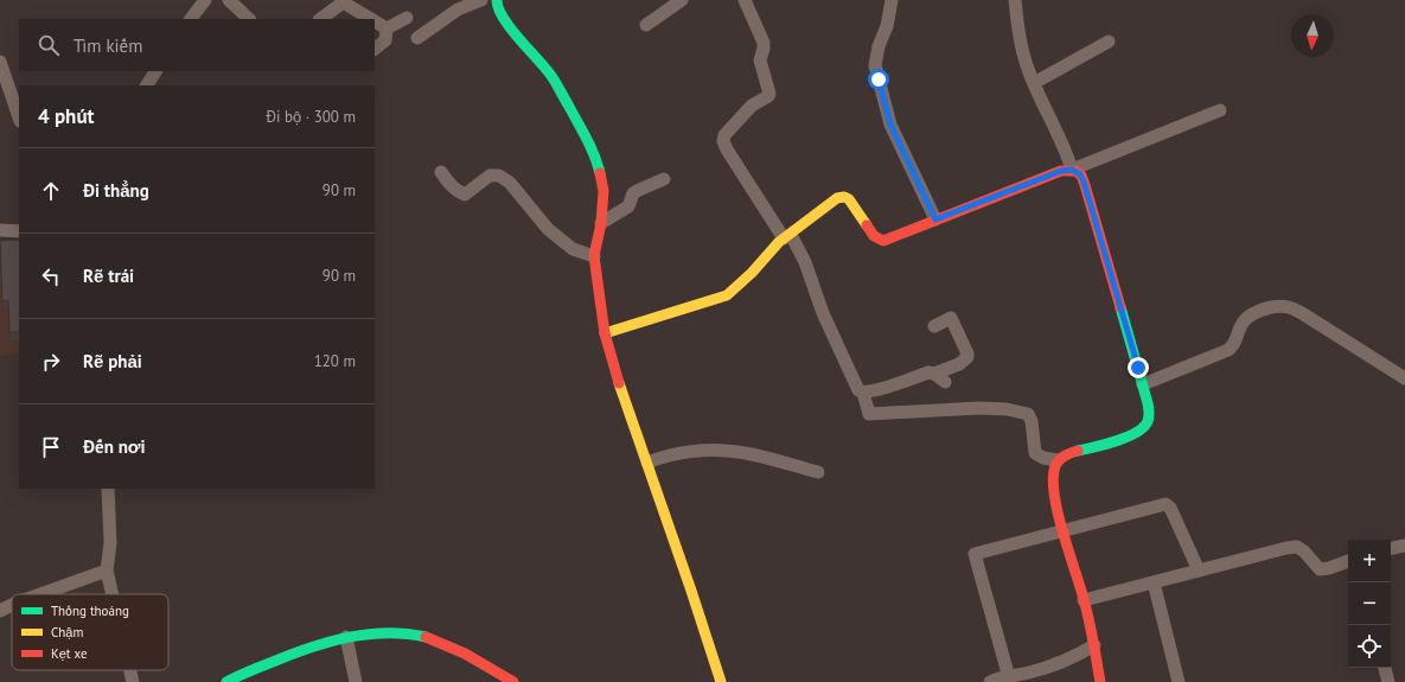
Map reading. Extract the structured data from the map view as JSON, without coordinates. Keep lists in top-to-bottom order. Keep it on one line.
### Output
{"legend":["Thông thoáng","Chậm","Kẹt xe"],"north":"bottom","page":{"search":"Tìm kiếm","heading":["4 phút","Đi bộ · 300 m"],"list":[["Đi thẳng","90 m"],["Rẽ trái","90 m"],["Rẽ phải","120 m"],"Đến nơi"],"map_buttons":["+","−"]}}
